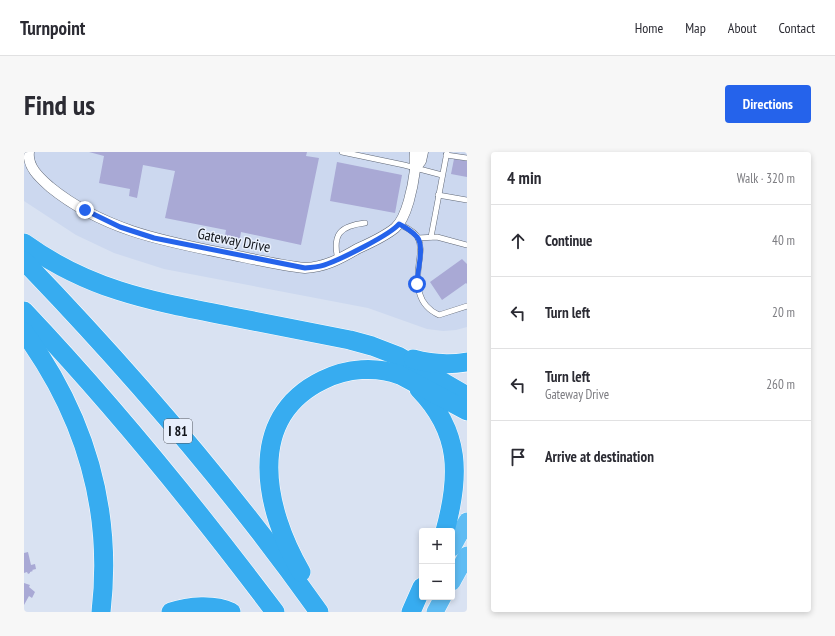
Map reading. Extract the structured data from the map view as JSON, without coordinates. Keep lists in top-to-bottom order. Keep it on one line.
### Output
{"streets":{"highway":["I 81"],"street":["Gateway Drive"]},"page":{"header":"Turnpoint","nav":["Home","Map","About","Contact"],"buttons":"Directions","title":"Find us","heading":["4 min","Walk · 320 m"],"list":[["Continue","40 m"],["Turn left","20 m"],["Turn left","Gateway Drive","260 m"],"Arrive at destination"],"map_buttons":["+","−"]}}
